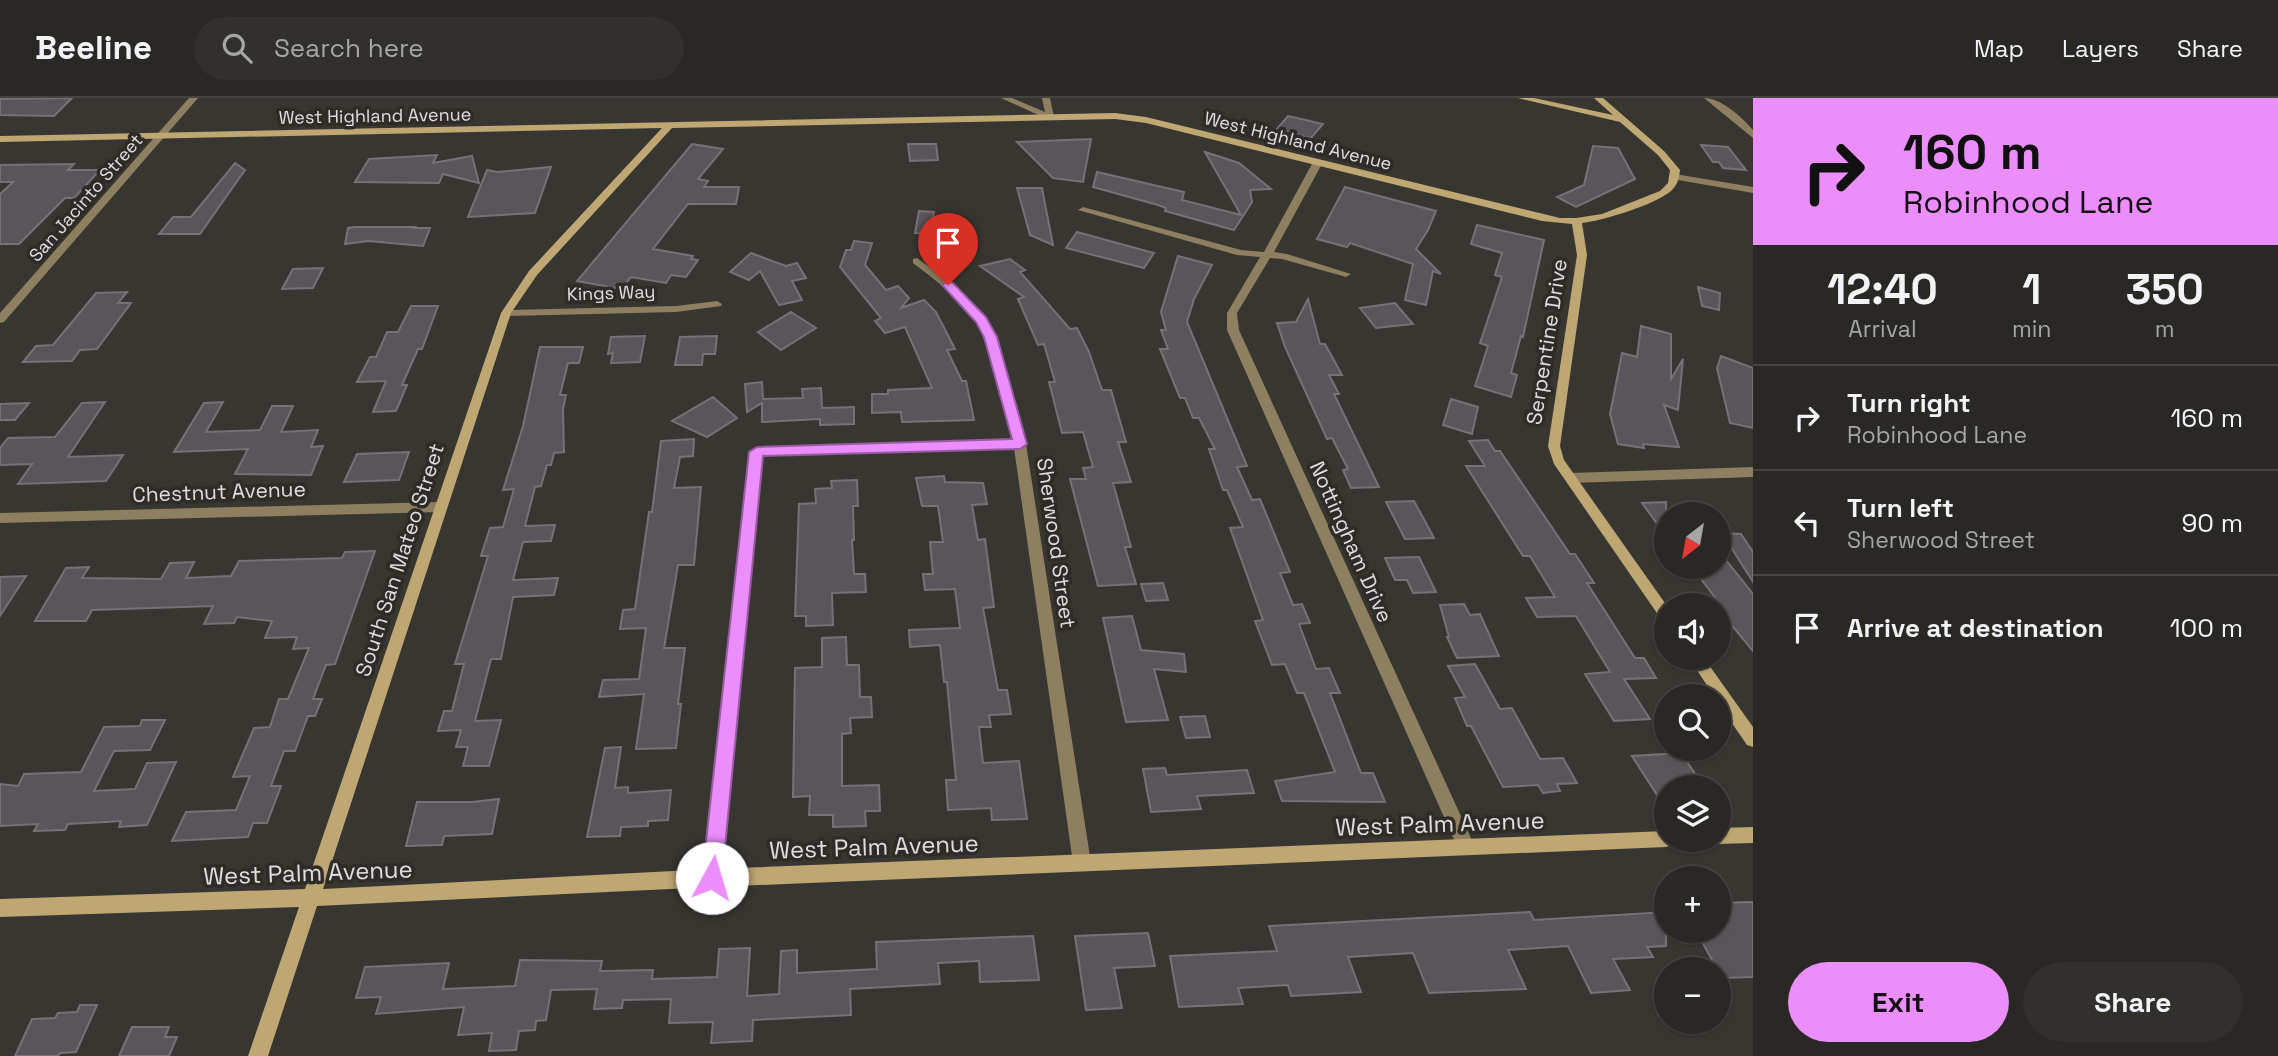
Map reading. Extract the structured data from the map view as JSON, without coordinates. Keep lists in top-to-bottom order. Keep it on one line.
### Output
{"streets":{"street":["West Highland Avenue","San Jacinto Street","Kings Way","Serpentine Drive","Chestnut Avenue","Nottingham Drive","Sherwood Street","South San Mateo Street","West Palm Avenue"]},"crossings":[["West Highland Avenue","San Jacinto Street"],["West Highland Avenue","Serpentine Drive"],["West Highland Avenue","Nottingham Drive"],["West Highland Avenue","South San Mateo Street"],["Kings Way","South San Mateo Street"],["Chestnut Avenue","South San Mateo Street"],["Nottingham Drive","West Palm Avenue"],["Sherwood Street","West Palm Avenue"],["South San Mateo Street","West Palm Avenue"]],"north":"bottom left","page":{"header":"Beeline","search":"Search here","nav":["Map","Layers","Share"],"turn":["160 m","Robinhood Lane"],"eta":["12:40","Arrival","1","min","350","m"],"list":[{"name":"Turn right","note":"Robinhood Lane","value":"160 m"},{"name":"Turn left","note":"Sherwood Street","value":"90 m"},{"name":"Arrive at destination","value":"100 m"}],"map_buttons":["+","−"],"buttons":["Exit","Share"]}}
